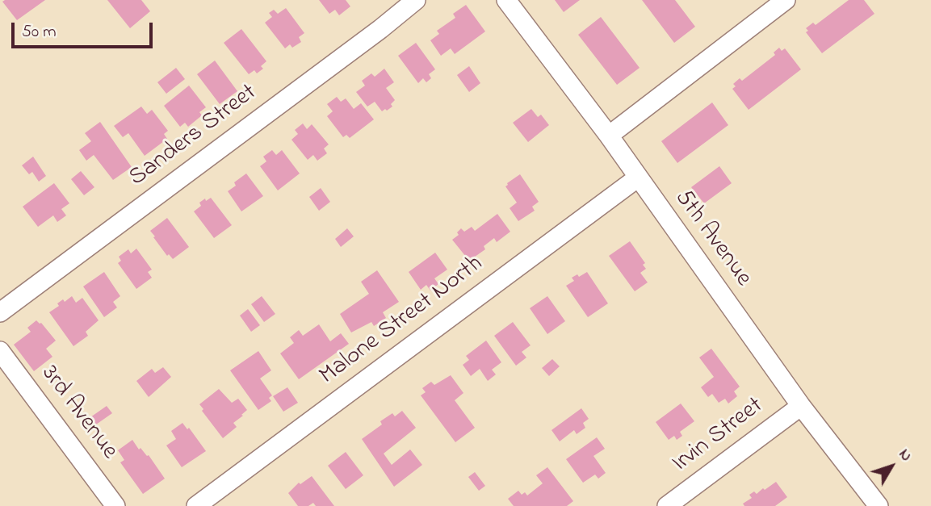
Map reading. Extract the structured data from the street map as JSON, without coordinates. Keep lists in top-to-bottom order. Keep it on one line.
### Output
{"streets":{"street":["Sanders Street","5th Avenue","Malone Street North","3rd Avenue","Irvin Street"]},"crossings":[["5th Avenue","Malone Street North"],["5th Avenue","Irvin Street"]],"scale_bar":"50 m","north":"top right"}
